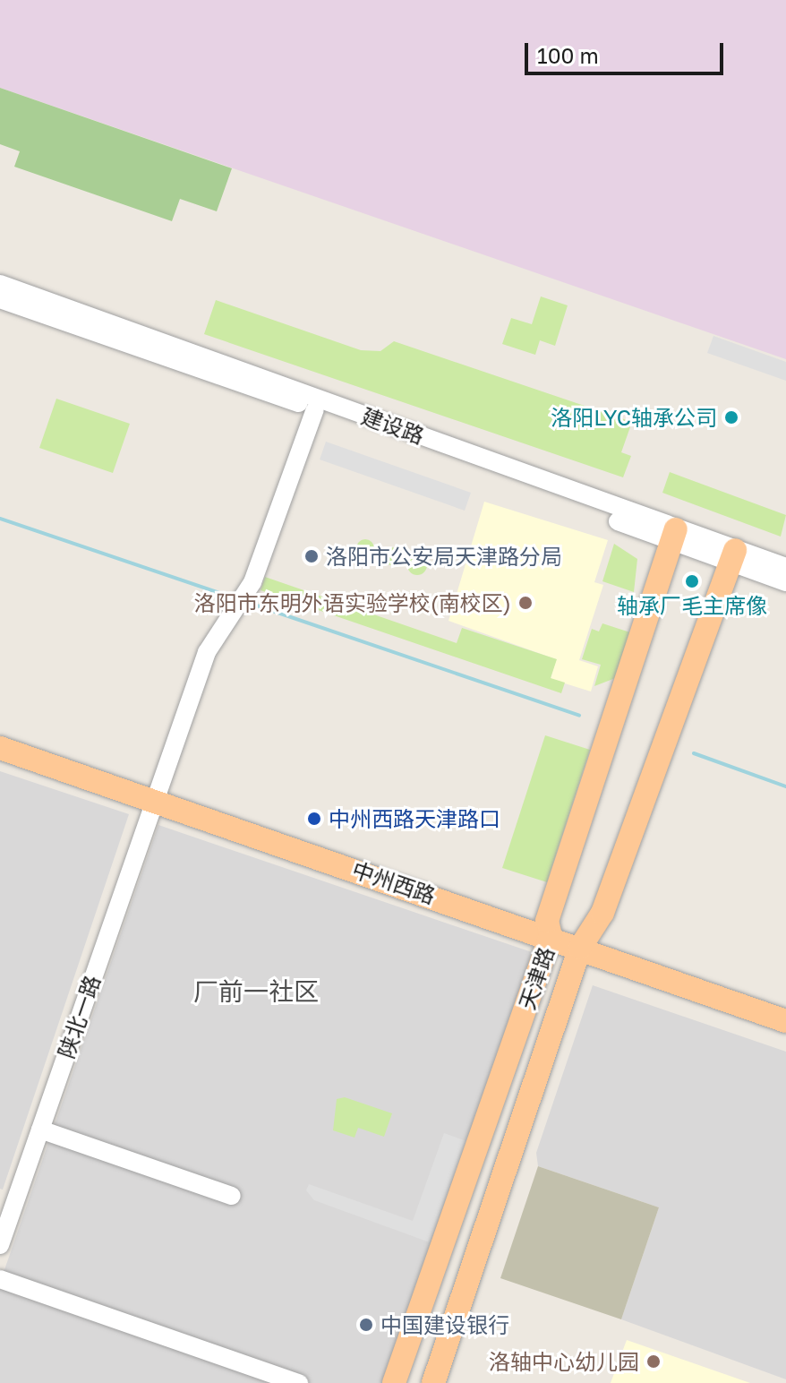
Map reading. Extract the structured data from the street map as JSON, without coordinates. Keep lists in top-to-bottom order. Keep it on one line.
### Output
{"streets":{"main road":["中州西路","天津路"],"street":["建设路","陕北一路"]},"crossings":[["建设路","天津路"],["建设路","陕北一路"],["中州西路","天津路"],["中州西路","陕北一路"]],"districts":["厂前一社区"],"places":["洛阳LYC轴承公司","洛阳市公安局天津路分局","轴承厂毛主席像","洛阳市东明外语实验学校(南校区)","中州西路天津路口","中国建设银行","洛轴中心幼儿园"],"scale_bar":"100 m"}
